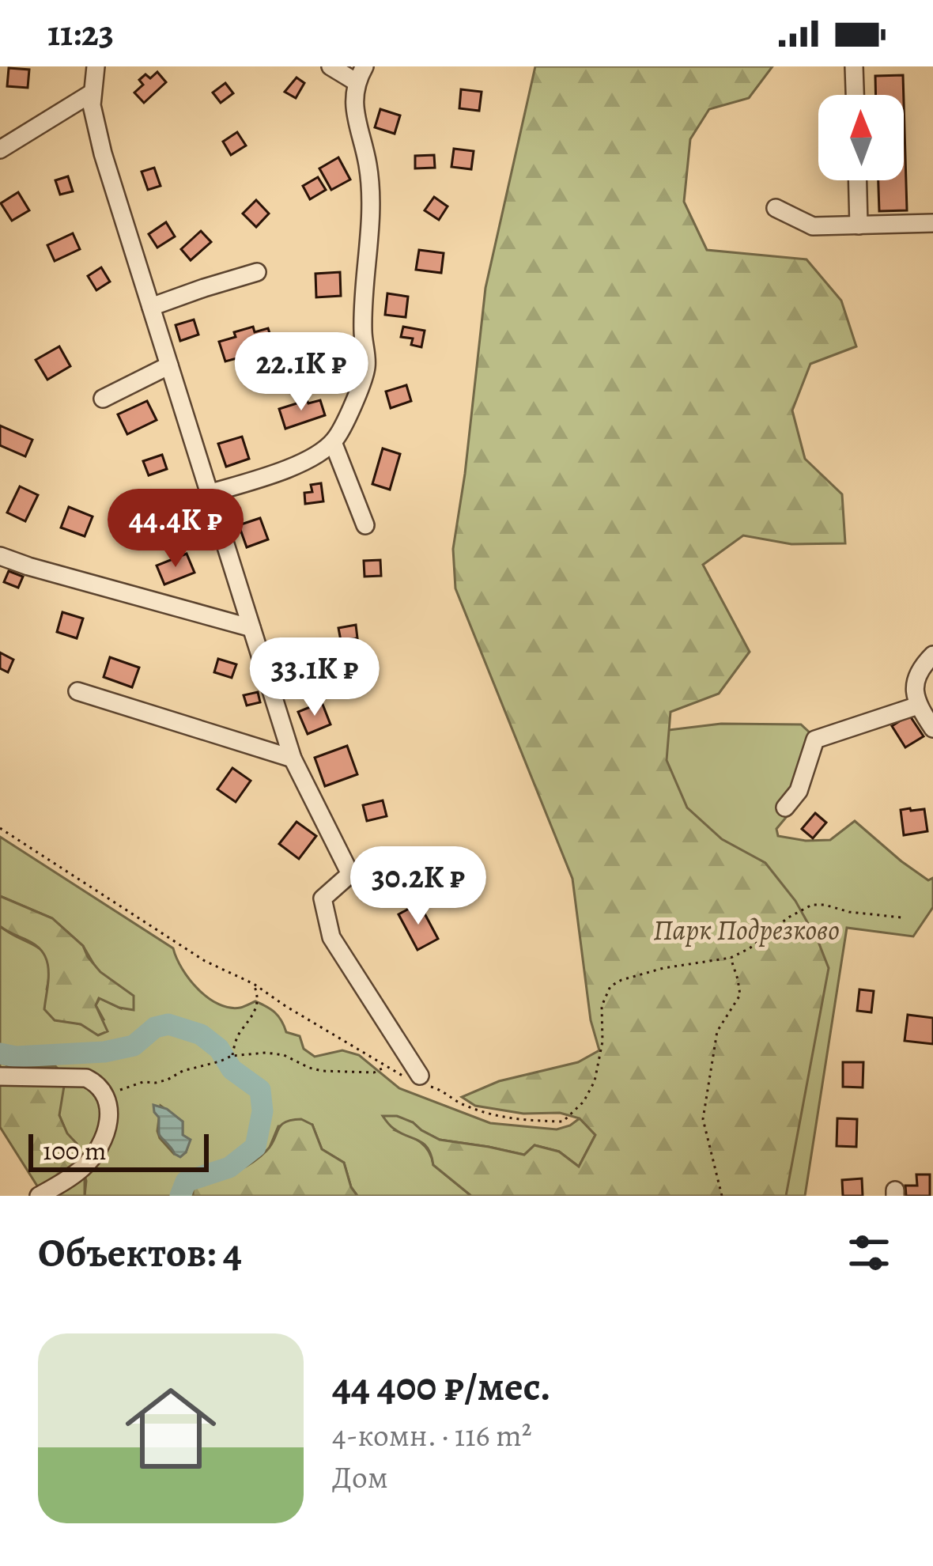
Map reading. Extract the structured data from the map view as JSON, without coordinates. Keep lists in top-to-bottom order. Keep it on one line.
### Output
{"parks":["Парк Подрезково"],"scale_bar":"100 m","north":"top","page":{"status":"11:23","price":["22.1K ₽","44.4K ₽","33.1K ₽","30.2K ₽"],"scale":"100 m","heading":"Объектов: 4","list":[{"name":"44 400 ₽/мес.","note":"4-комн. · 116 m² · Дом"}]}}
